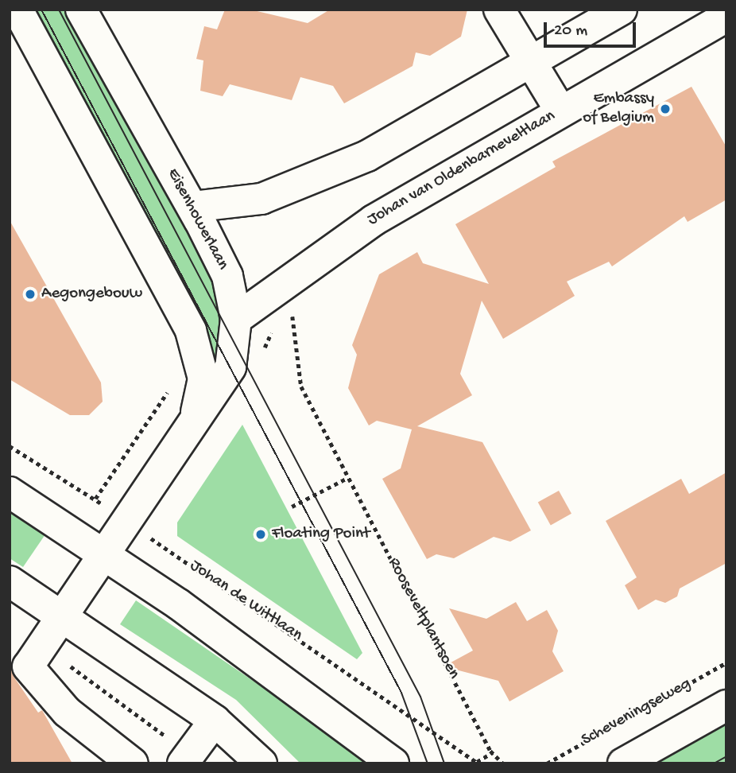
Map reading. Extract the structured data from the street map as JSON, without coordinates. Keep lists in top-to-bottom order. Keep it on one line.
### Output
{"streets":{"street":["Johan van Oldenbarneveltlaan","Eisenhowerlaan"],"path":["Johan de Wittlaan","Rooseveltplantsoen","Scheveningseweg"]},"crossings":[["Johan van Oldenbarneveltlaan","Eisenhowerlaan"],["Johan van Oldenbarneveltlaan","Rooseveltplantsoen"],["Eisenhowerlaan","Johan de Wittlaan"]],"places":["Embassy of Belgium","Aegongebouw","Floating Point"],"scale_bar":"20 m"}
